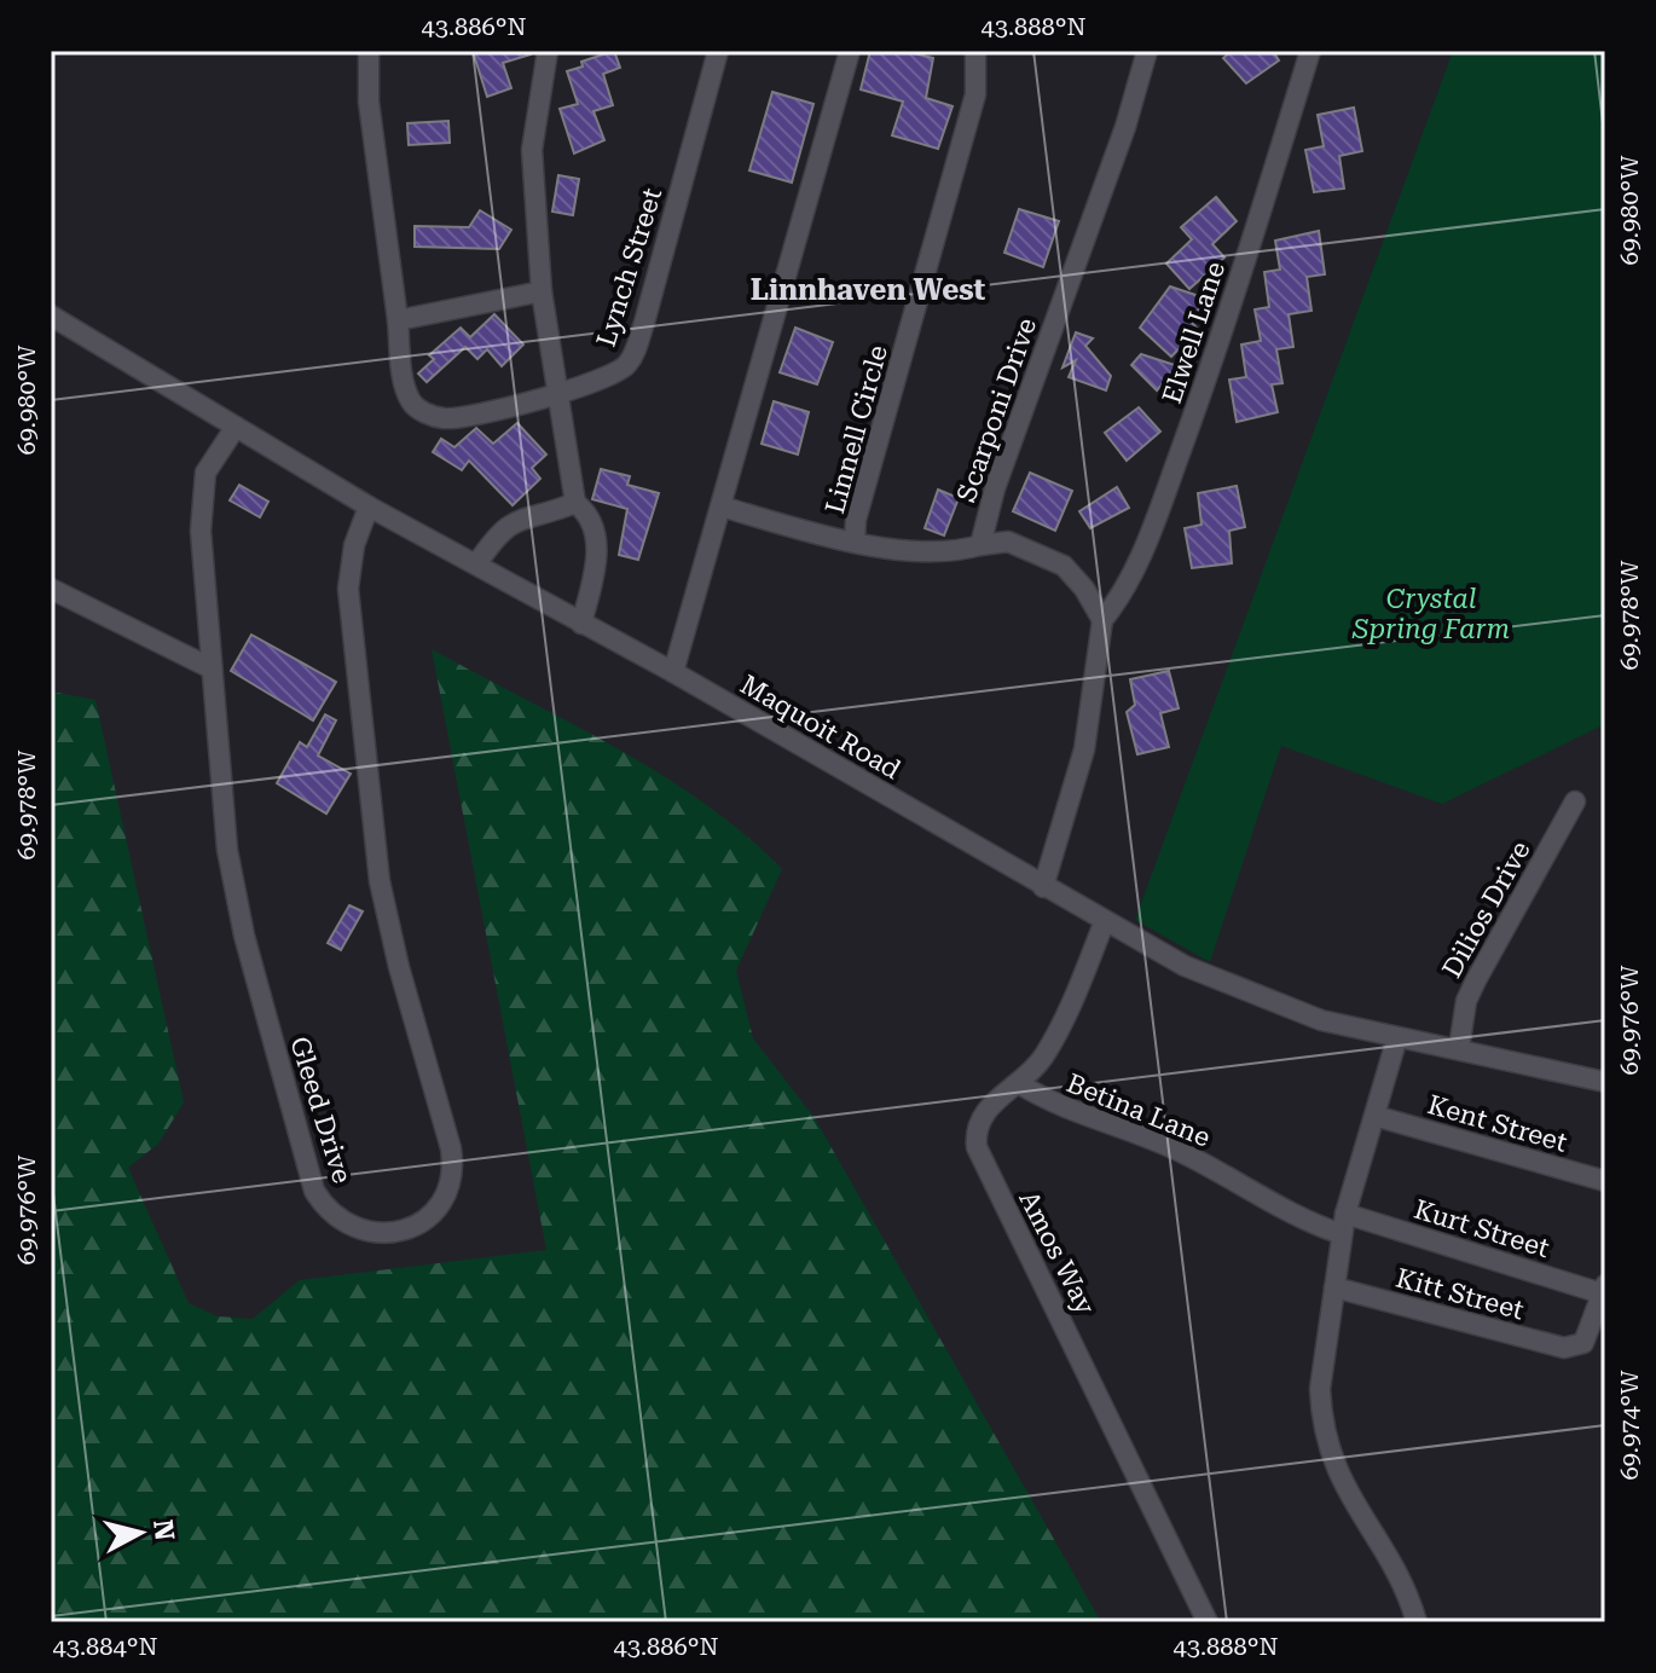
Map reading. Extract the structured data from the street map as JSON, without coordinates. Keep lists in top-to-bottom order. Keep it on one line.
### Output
{"streets":{"street":["Lynch Street","Elwell Lane","Scarponi Drive","Linnell Circle","Maquoit Road","Dilios Drive","Gleed Drive","Betina Lane","Kent Street","Kurt Street","Amos Way","Kitt Street"]},"crossings":[["Elwell Lane","Scarponi Drive"],["Scarponi Drive","Linnell Circle"],["Maquoit Road","Dilios Drive"],["Maquoit Road","Gleed Drive"],["Maquoit Road","Amos Way"],["Betina Lane","Kurt Street"],["Betina Lane","Amos Way"],["Kurt Street","Kitt Street"]],"districts":["Linnhaven West"],"parks":["Crystal Spring Farm"],"north":"right","coordinates":["43.886°N","43.888°N","69.980°W","69.978°W","69.976°W","69.974°W","43.884°N"]}
